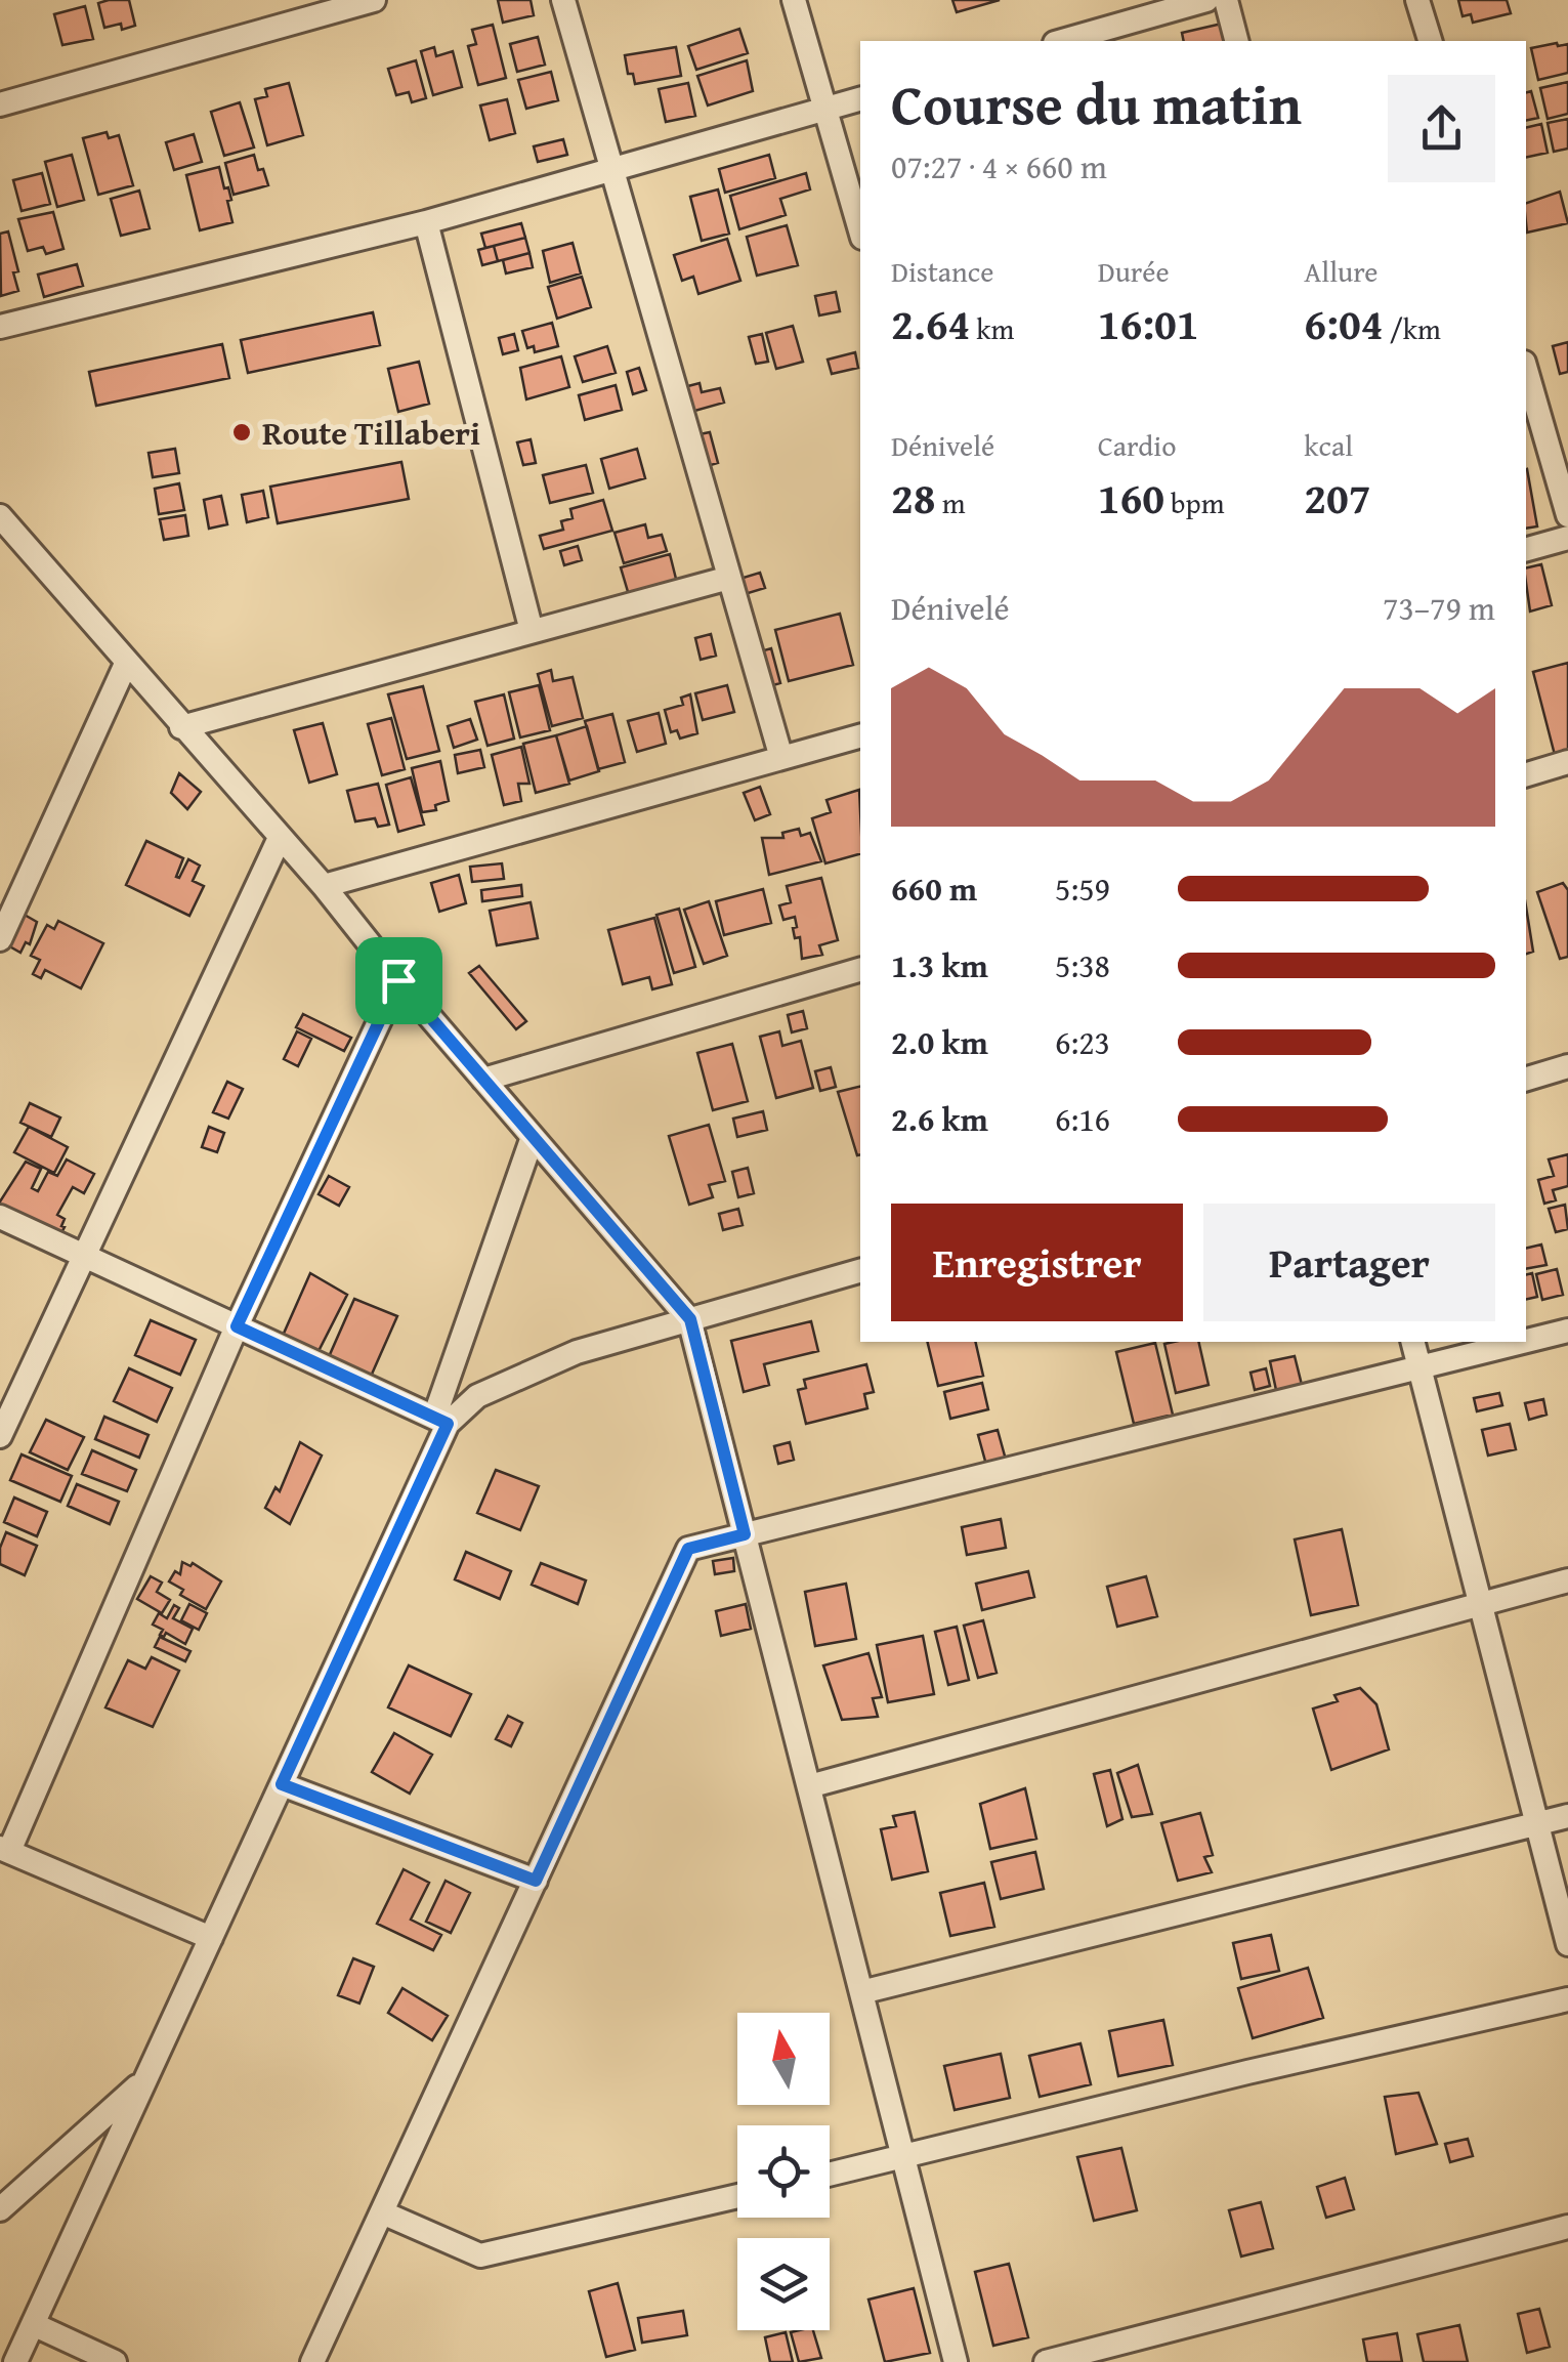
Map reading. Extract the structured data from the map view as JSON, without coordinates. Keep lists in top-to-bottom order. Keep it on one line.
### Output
{"places":["Route Tillaberi"],"north":"top","page":{"heading":["Course du matin","07:27 · 4 × 660 m"],"stats":[["Distance","2.64 km"],["Durée","16:01"],["Allure","6:04 /km"],["Dénivelé","28 m"],["Cardio","160 bpm"],["kcal","207"]],"chart":["Dénivelé","73–79 m"],"list":[{"name":"660 m","note":"5:59"},{"name":"1.3 km","note":"5:38"},{"name":"2.0 km","note":"6:23"},{"name":"2.6 km","note":"6:16"}],"buttons":["Enregistrer","Partager"]}}
